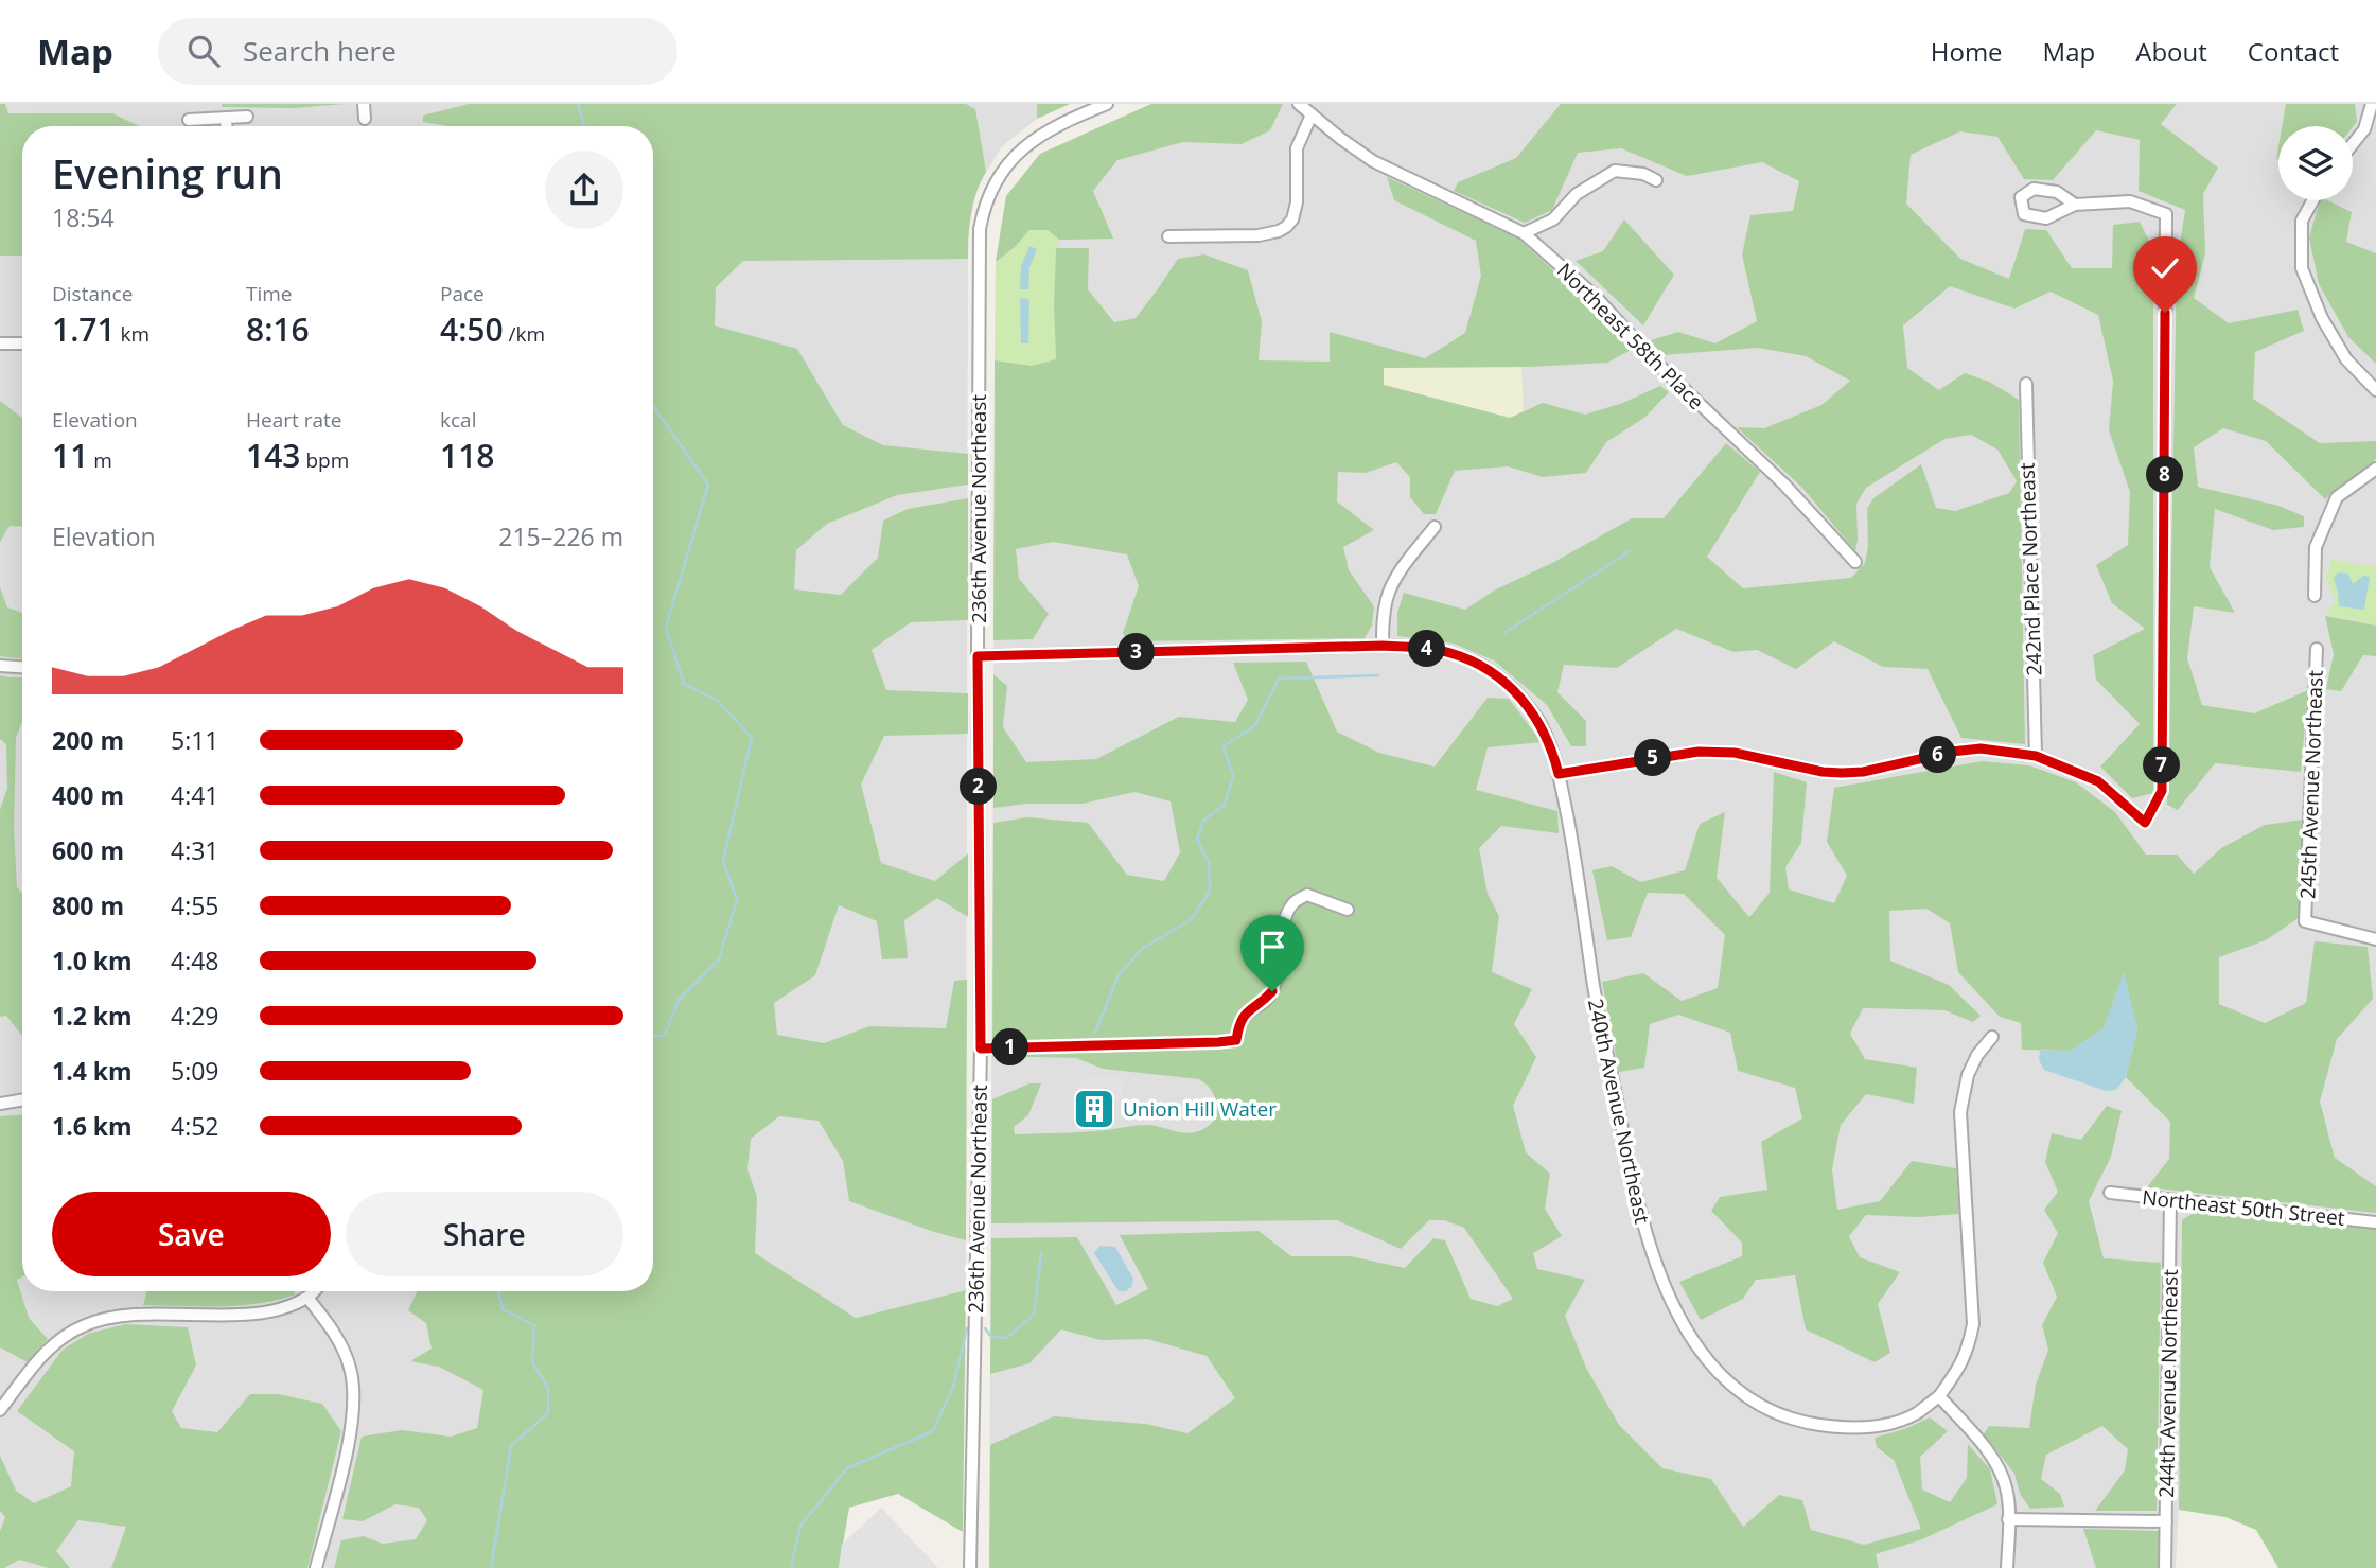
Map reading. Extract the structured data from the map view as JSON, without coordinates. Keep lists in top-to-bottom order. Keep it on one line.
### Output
{"streets":{"street":["Northeast 58th Place","236th Avenue Northeast","242nd Place Northeast","245th Avenue Northeast","240th Avenue Northeast","Northeast 50th Street","244th Avenue Northeast"]},"crossings":[["236th Avenue Northeast","240th Avenue Northeast"],["Northeast 50th Street","244th Avenue Northeast"]],"places":{"building":["Union Hill Water"]},"page":{"header":"Map","search":"Search here","nav":["Home","Map","About","Contact"],"heading":["Evening run","18:54"],"stats":[["Distance","1.71 km"],["Time","8:16"],["Pace","4:50 /km"],["Elevation","11 m"],["Heart rate","143 bpm"],["kcal","118"]],"pins":["8","4","3","6","5","7","2","1"],"chart":["Elevation","215–226 m"],"list":[{"name":"200 m","note":"5:11"},{"name":"400 m","note":"4:41"},{"name":"600 m","note":"4:31"},{"name":"800 m","note":"4:55"},{"name":"1.0 km","note":"4:48"},{"name":"1.2 km","note":"4:29"},{"name":"1.4 km","note":"5:09"},{"name":"1.6 km","note":"4:52"}],"buttons":["Save","Share"]}}
